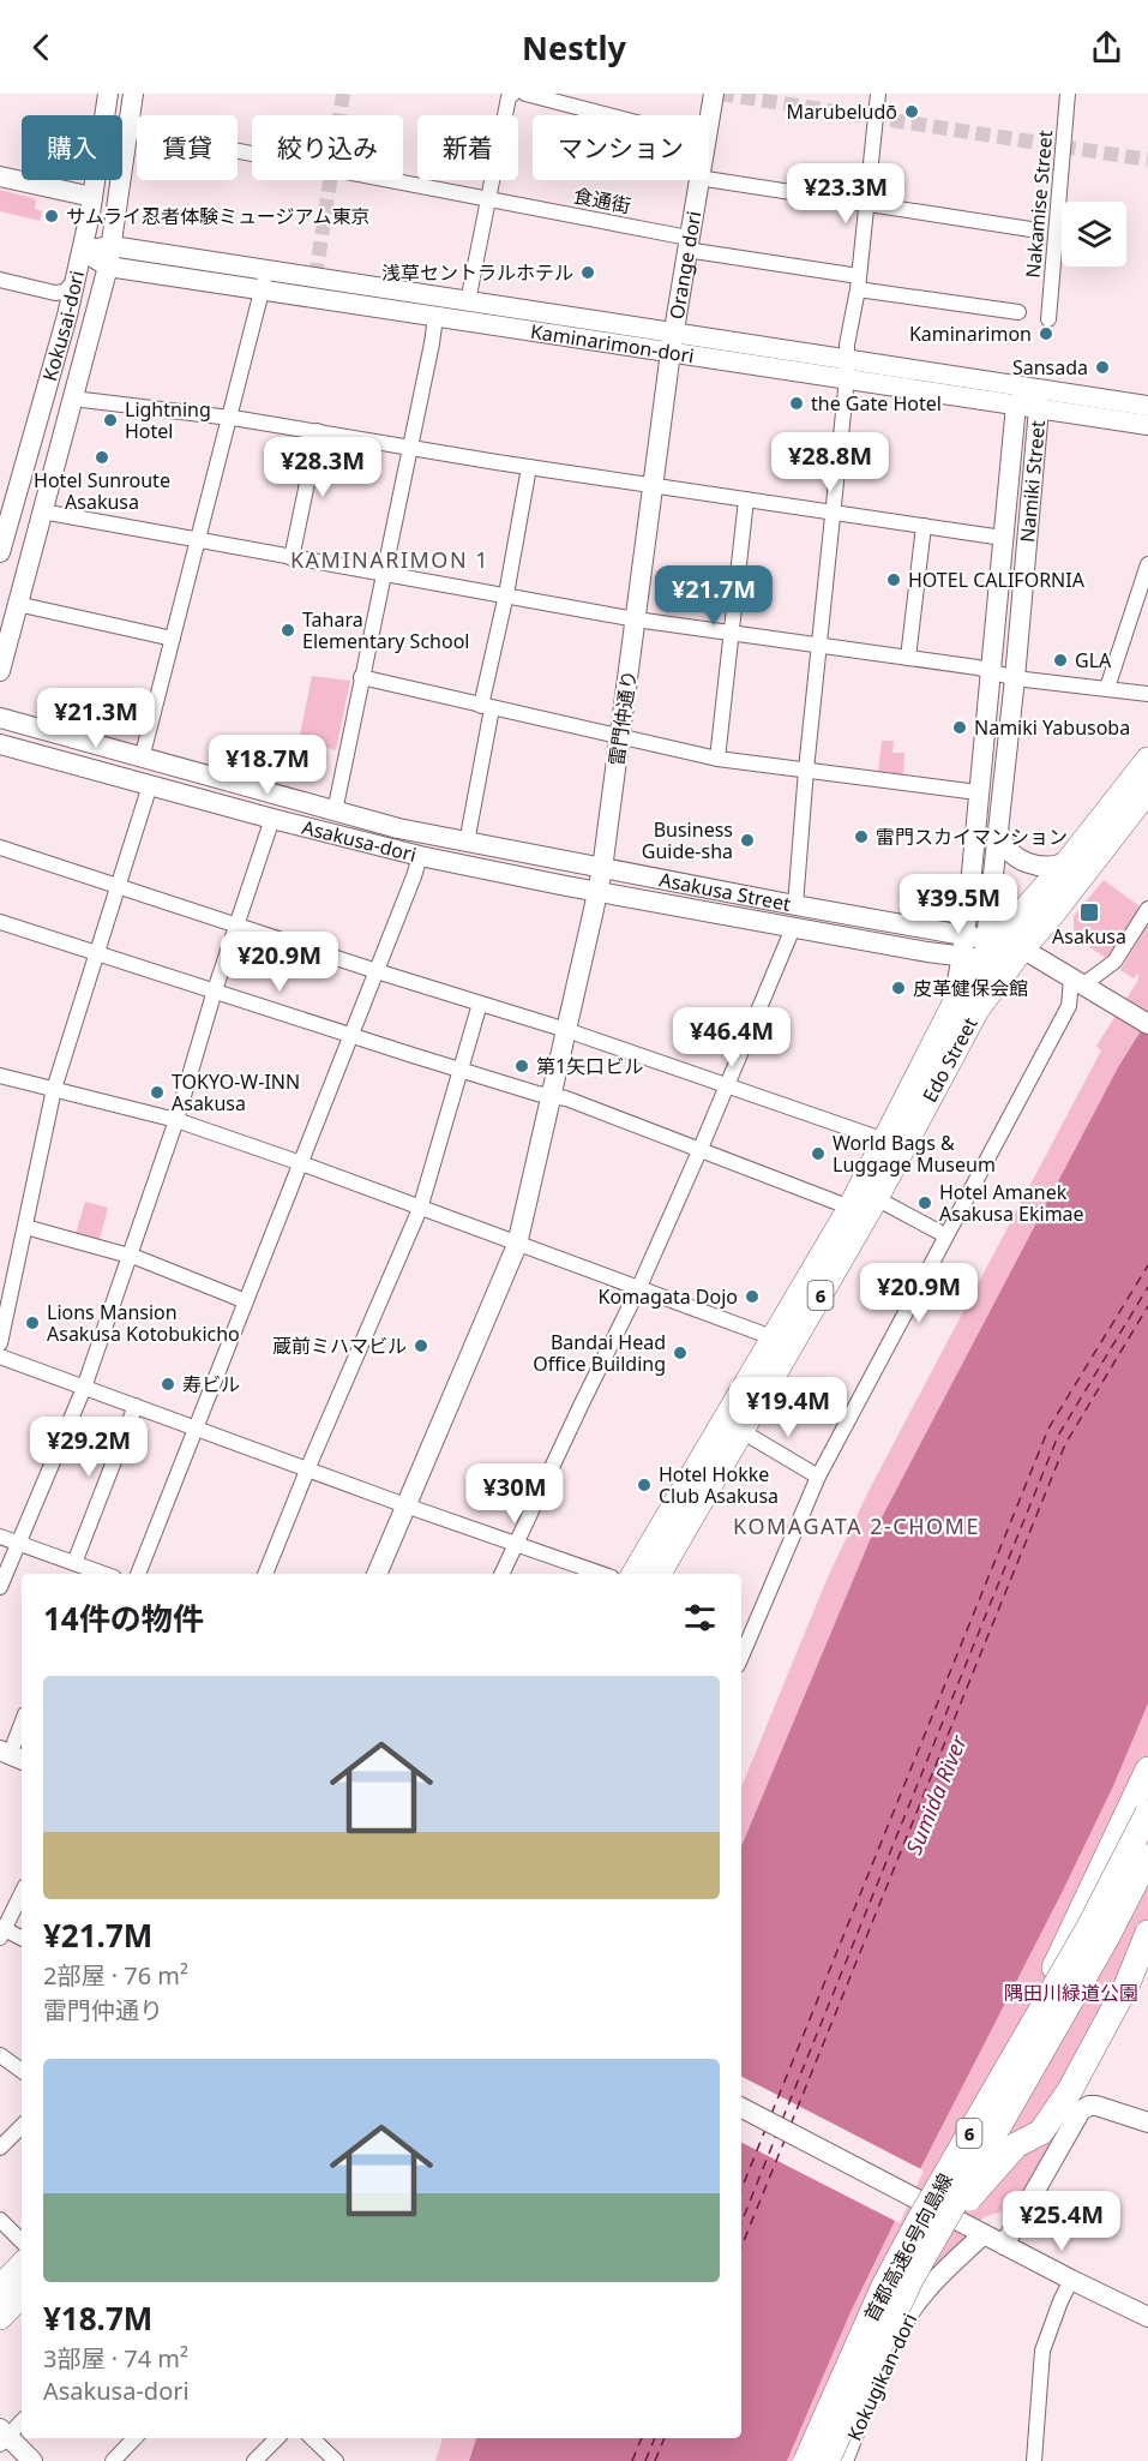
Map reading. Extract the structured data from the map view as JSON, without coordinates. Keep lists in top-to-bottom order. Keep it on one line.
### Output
{"streets":{"highway":["Edo Street","6","首都高速6号向島線"],"street":["食通街","Nakamise Street","Orange dori","Kokusai-dori","Kaminarimon-dori","Namiki Street","雷門仲通り","Asakusa-dori","Asakusa Street","Kokugikan-dori"]},"crossings":[["食通街","Orange dori"],["Orange dori","Kaminarimon-dori"],["Orange dori","雷門仲通り"],["Kokusai-dori","Kaminarimon-dori"],["Kaminarimon-dori","Namiki Street"],["Kaminarimon-dori","雷門仲通り"],["Namiki Street","Asakusa Street"],["Namiki Street","Edo Street"],["雷門仲通り","Asakusa-dori"],["雷門仲通り","Asakusa Street"],["Asakusa-dori","Asakusa Street"],["Asakusa Street","Edo Street"],["Edo Street","6"],["6","首都高速6号向島線"]],"districts":["KAMINARIMON 1","KOMAGATA 2-CHOME"],"water":["Sumida River"],"parks":["隅田川緑道公園"],"places":{"other":["Marubeludō","サムライ忍者体験ミュージアム東京","浅草セントラルホテル","Kaminarimon","Sansada","the Gate Hotel","Lightning Hotel","Hotel Sunroute Asakusa","HOTEL CALIFORNIA","Tahara Elementary School","GLA","Namiki Yabusoba","雷門スカイマンション","Business Guide-sha","皮革健保会館","第1矢口ビル","TOKYO-W-INN Asakusa","World Bags & Luggage Museum","Hotel Amanek Asakusa Ekimae","Komagata Dojo","Lions Mansion Asakusa Kotobukicho","蔵前ミハマビル","Bandai Head Office Building","寿ビル","Hotel Hokke Club Asakusa"],"transit":["Asakusa"]},"page":{"header":"Nestly","chip":["購入","賃貸","絞り込み","新着","マンション"],"price":["¥23.3M","¥28.8M","¥28.3M","¥21.7M","¥21.3M","¥18.7M","¥39.5M","¥20.9M","¥46.4M","¥20.9M","¥19.4M","¥29.2M","¥30M","¥25.4M"],"heading":"14件の物件","list":[{"name":"¥21.7M","note":"2部屋 · 76 m² · 雷門仲通り"},{"name":"¥18.7M","note":"3部屋 · 74 m² · Asakusa-dori"}]}}
